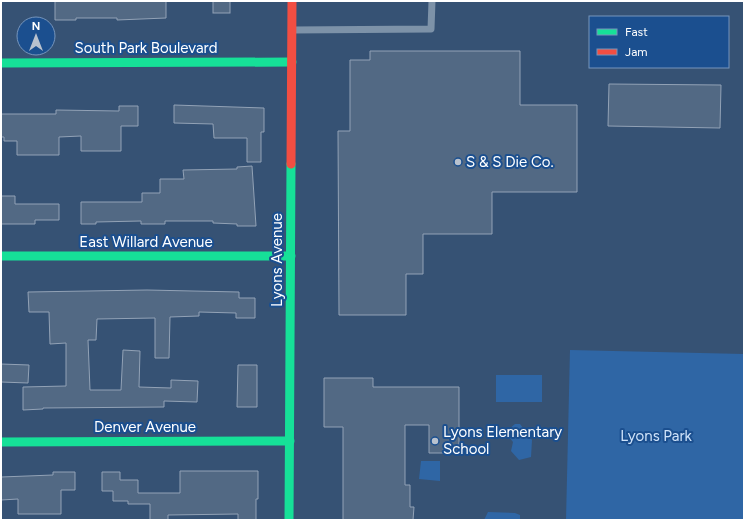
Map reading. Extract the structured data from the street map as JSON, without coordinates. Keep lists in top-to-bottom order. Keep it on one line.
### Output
{"streets":{"street":["South Park Boulevard","East Willard Avenue","Lyons Avenue","Denver Avenue"]},"crossings":[["South Park Boulevard","Lyons Avenue"],["East Willard Avenue","Lyons Avenue"],["Lyons Avenue","Denver Avenue"]],"parks":["Lyons Park"],"places":["S & S Die Co.","Lyons Elementary School"],"legend":["Fast","Jam"],"north":"top"}
